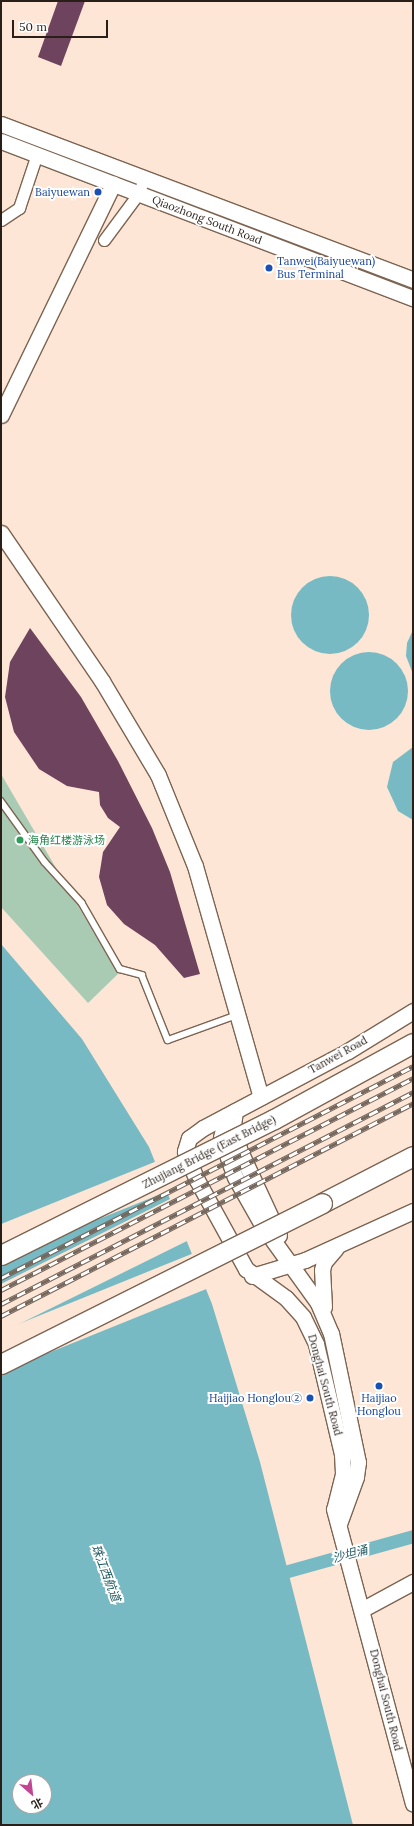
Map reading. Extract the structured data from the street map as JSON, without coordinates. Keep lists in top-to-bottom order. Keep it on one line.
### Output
{"streets":{"highway":["Zhujiang Bridge (East Bridge)"],"street":["Qiaozhong South Road","Tanwei Road","Donghai South Road"]},"crossings":[["Tanwei Road","Donghai South Road"]],"water":["沙坦涌","珠江西航道"],"places":["Baiyuewan","Tanwei(Baiyuewan) Bus Terminal","海角红楼游泳场","Haijiao Honglou","Haijiao Honglou②"],"scale_bar":"50 m","north":"bottom right"}
